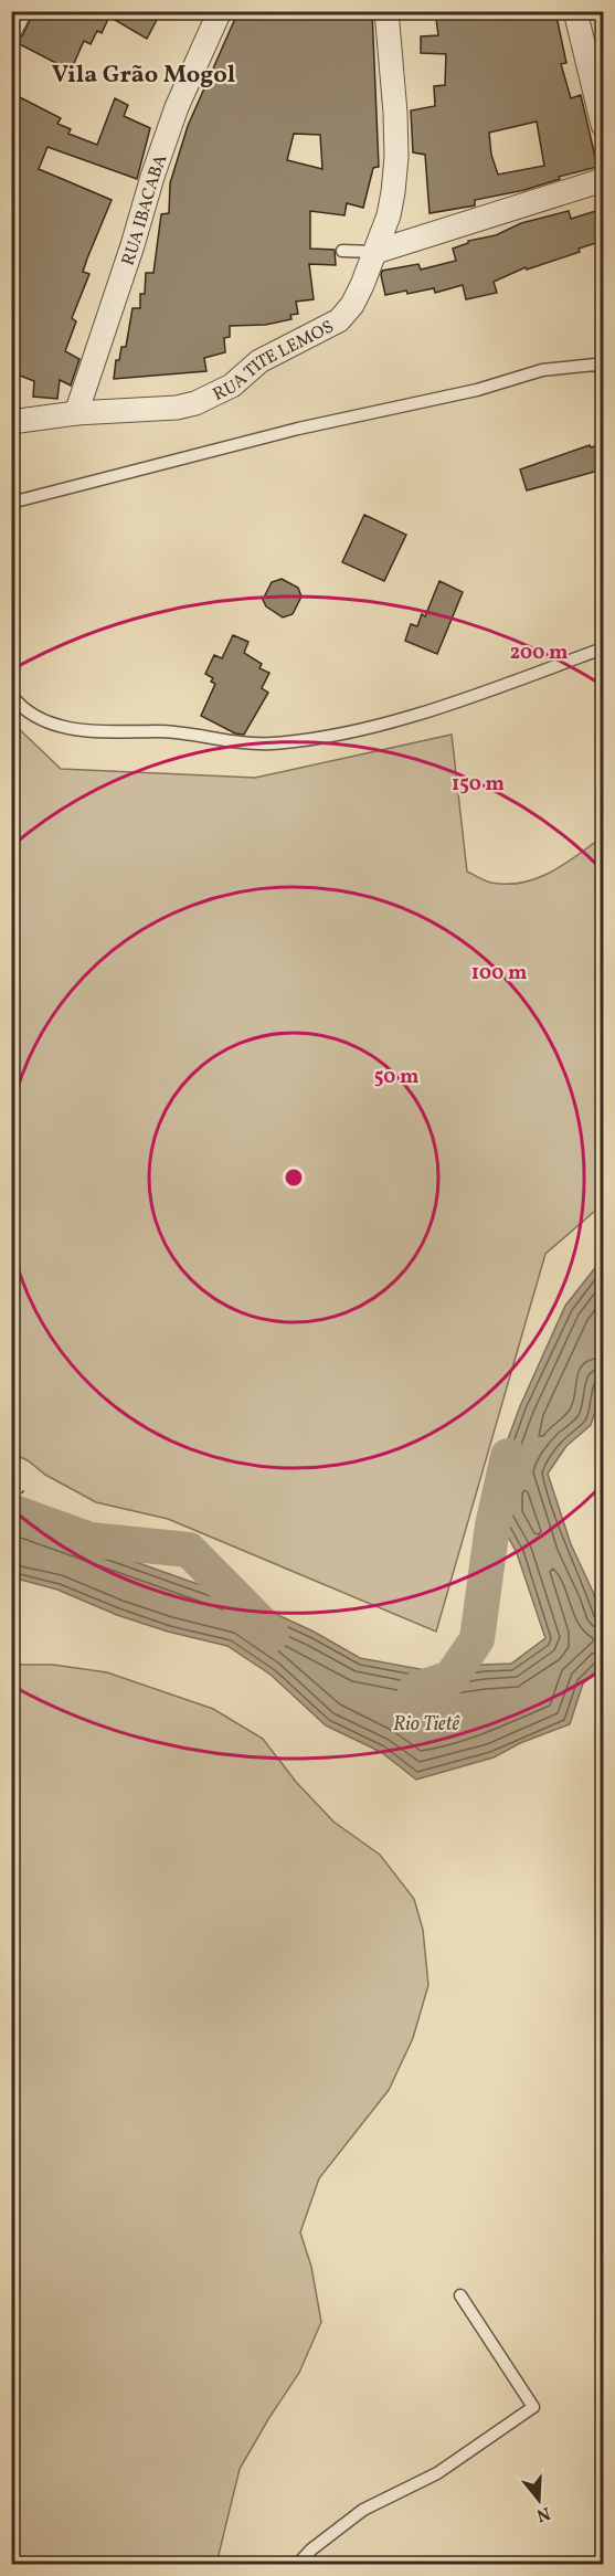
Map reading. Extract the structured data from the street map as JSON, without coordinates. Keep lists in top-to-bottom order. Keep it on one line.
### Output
{"streets":{"street":["RUA IBACABA","RUA TITE LEMOS"]},"crossings":[["RUA IBACABA","RUA TITE LEMOS"]],"districts":["Vila Grão Mogol"],"water":["Rio Tietê"],"north":"bottom","rings":["200 m","150 m","100 m","50 m"]}
